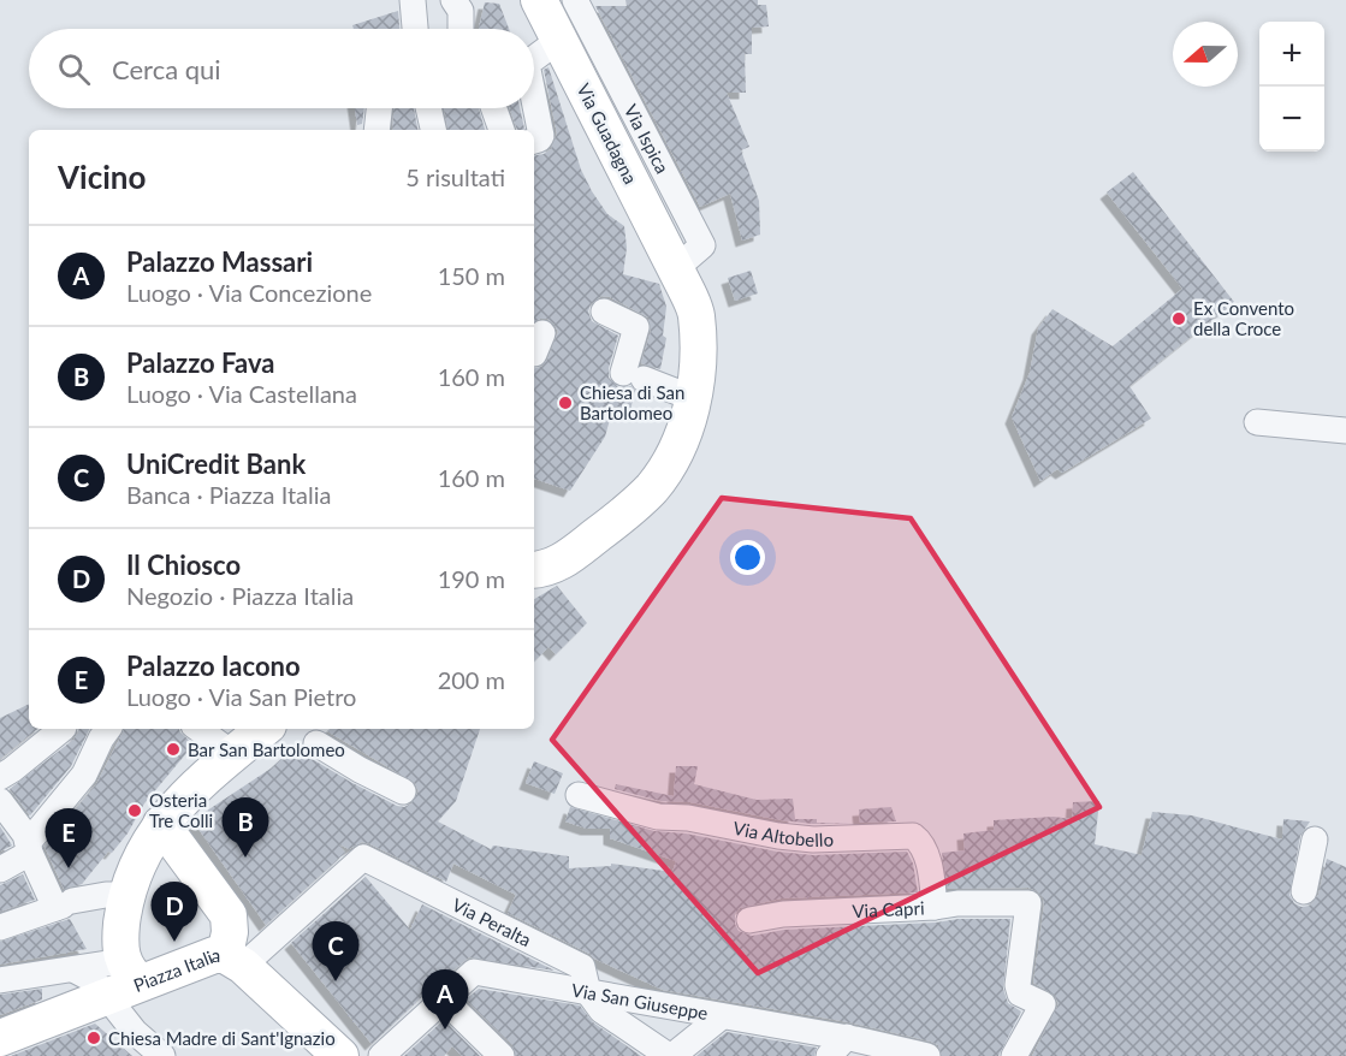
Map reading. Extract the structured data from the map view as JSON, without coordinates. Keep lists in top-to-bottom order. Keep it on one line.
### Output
{"streets":{"street":["Via Guadagna","Via Ispica","Via Altobello","Via Capri","Via Peralta","Piazza Italia","Via San Giuseppe"]},"crossings":[["Via Guadagna","Via Ispica"],["Via Altobello","Via Capri"],["Via Peralta","Piazza Italia"],["Via Peralta","Via San Giuseppe"]],"places":["Ex Convento della Croce","Chiesa di San Bartolomeo","Bar San Bartolomeo","Osteria Tre Colli","Chiesa Madre di Sant'Ignazio"],"north":"left","page":{"map_buttons":["+","−"],"search":"Cerca qui","heading":["Vicino","5 risultati"],"list":[{"mark":"A","name":"Palazzo Massari","note":"Luogo · Via Concezione","value":"150 m"},{"mark":"B","name":"Palazzo Fava","note":"Luogo · Via Castellana","value":"160 m"},{"mark":"C","name":"UniCredit Bank","note":"Banca · Piazza Italia","value":"160 m"},{"mark":"D","name":"Il Chiosco","note":"Negozio · Piazza Italia","value":"190 m"},{"mark":"E","name":"Palazzo Iacono","note":"Luogo · Via San Pietro","value":"200 m"}],"pins":["B","E","D","C","A"]}}
